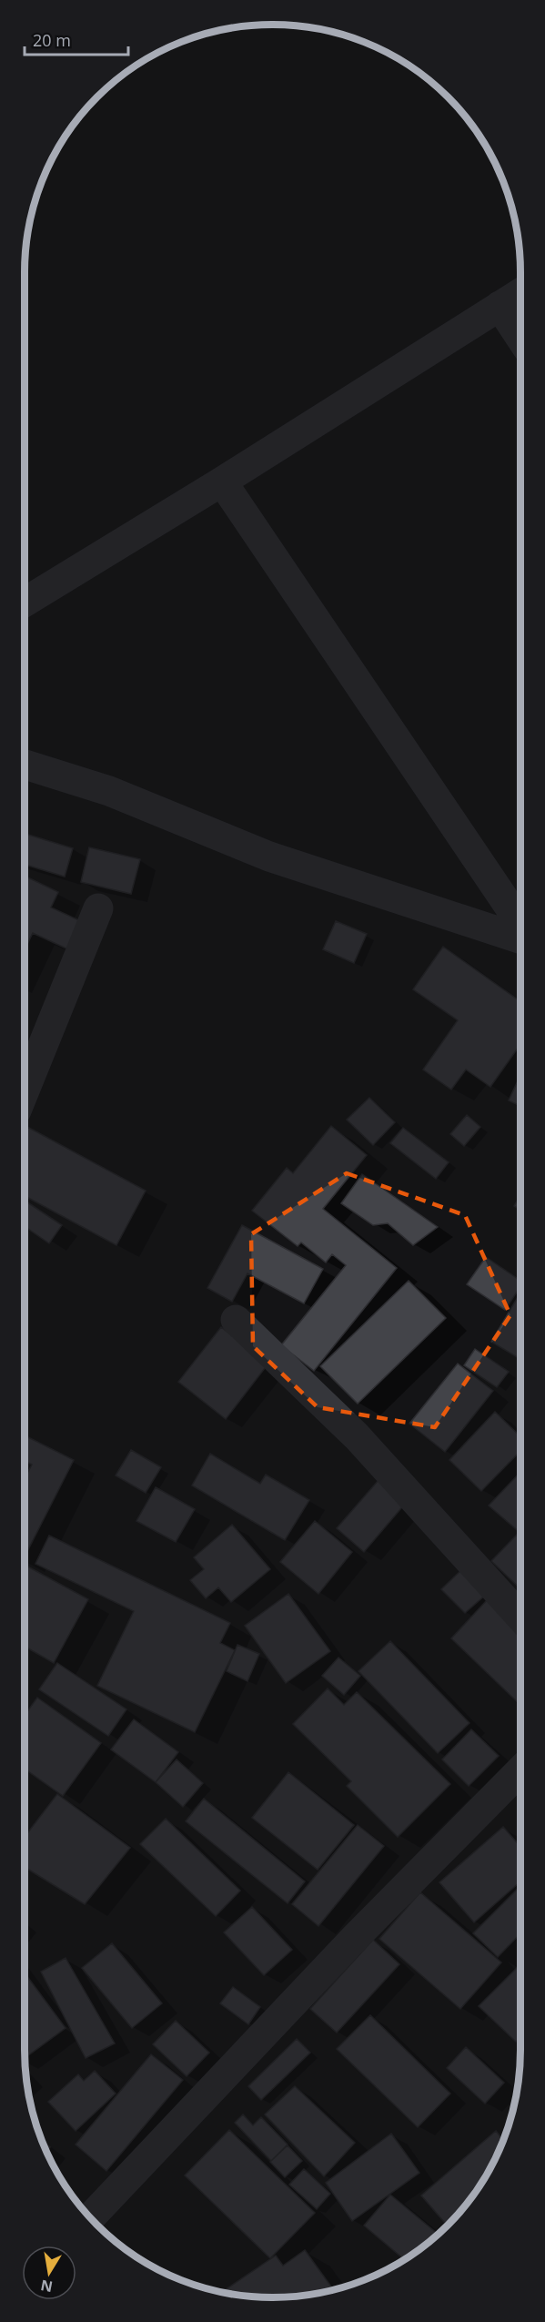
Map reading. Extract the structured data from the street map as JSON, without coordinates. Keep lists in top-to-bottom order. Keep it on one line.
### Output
{"scale_bar":"20 m","north":"bottom"}
